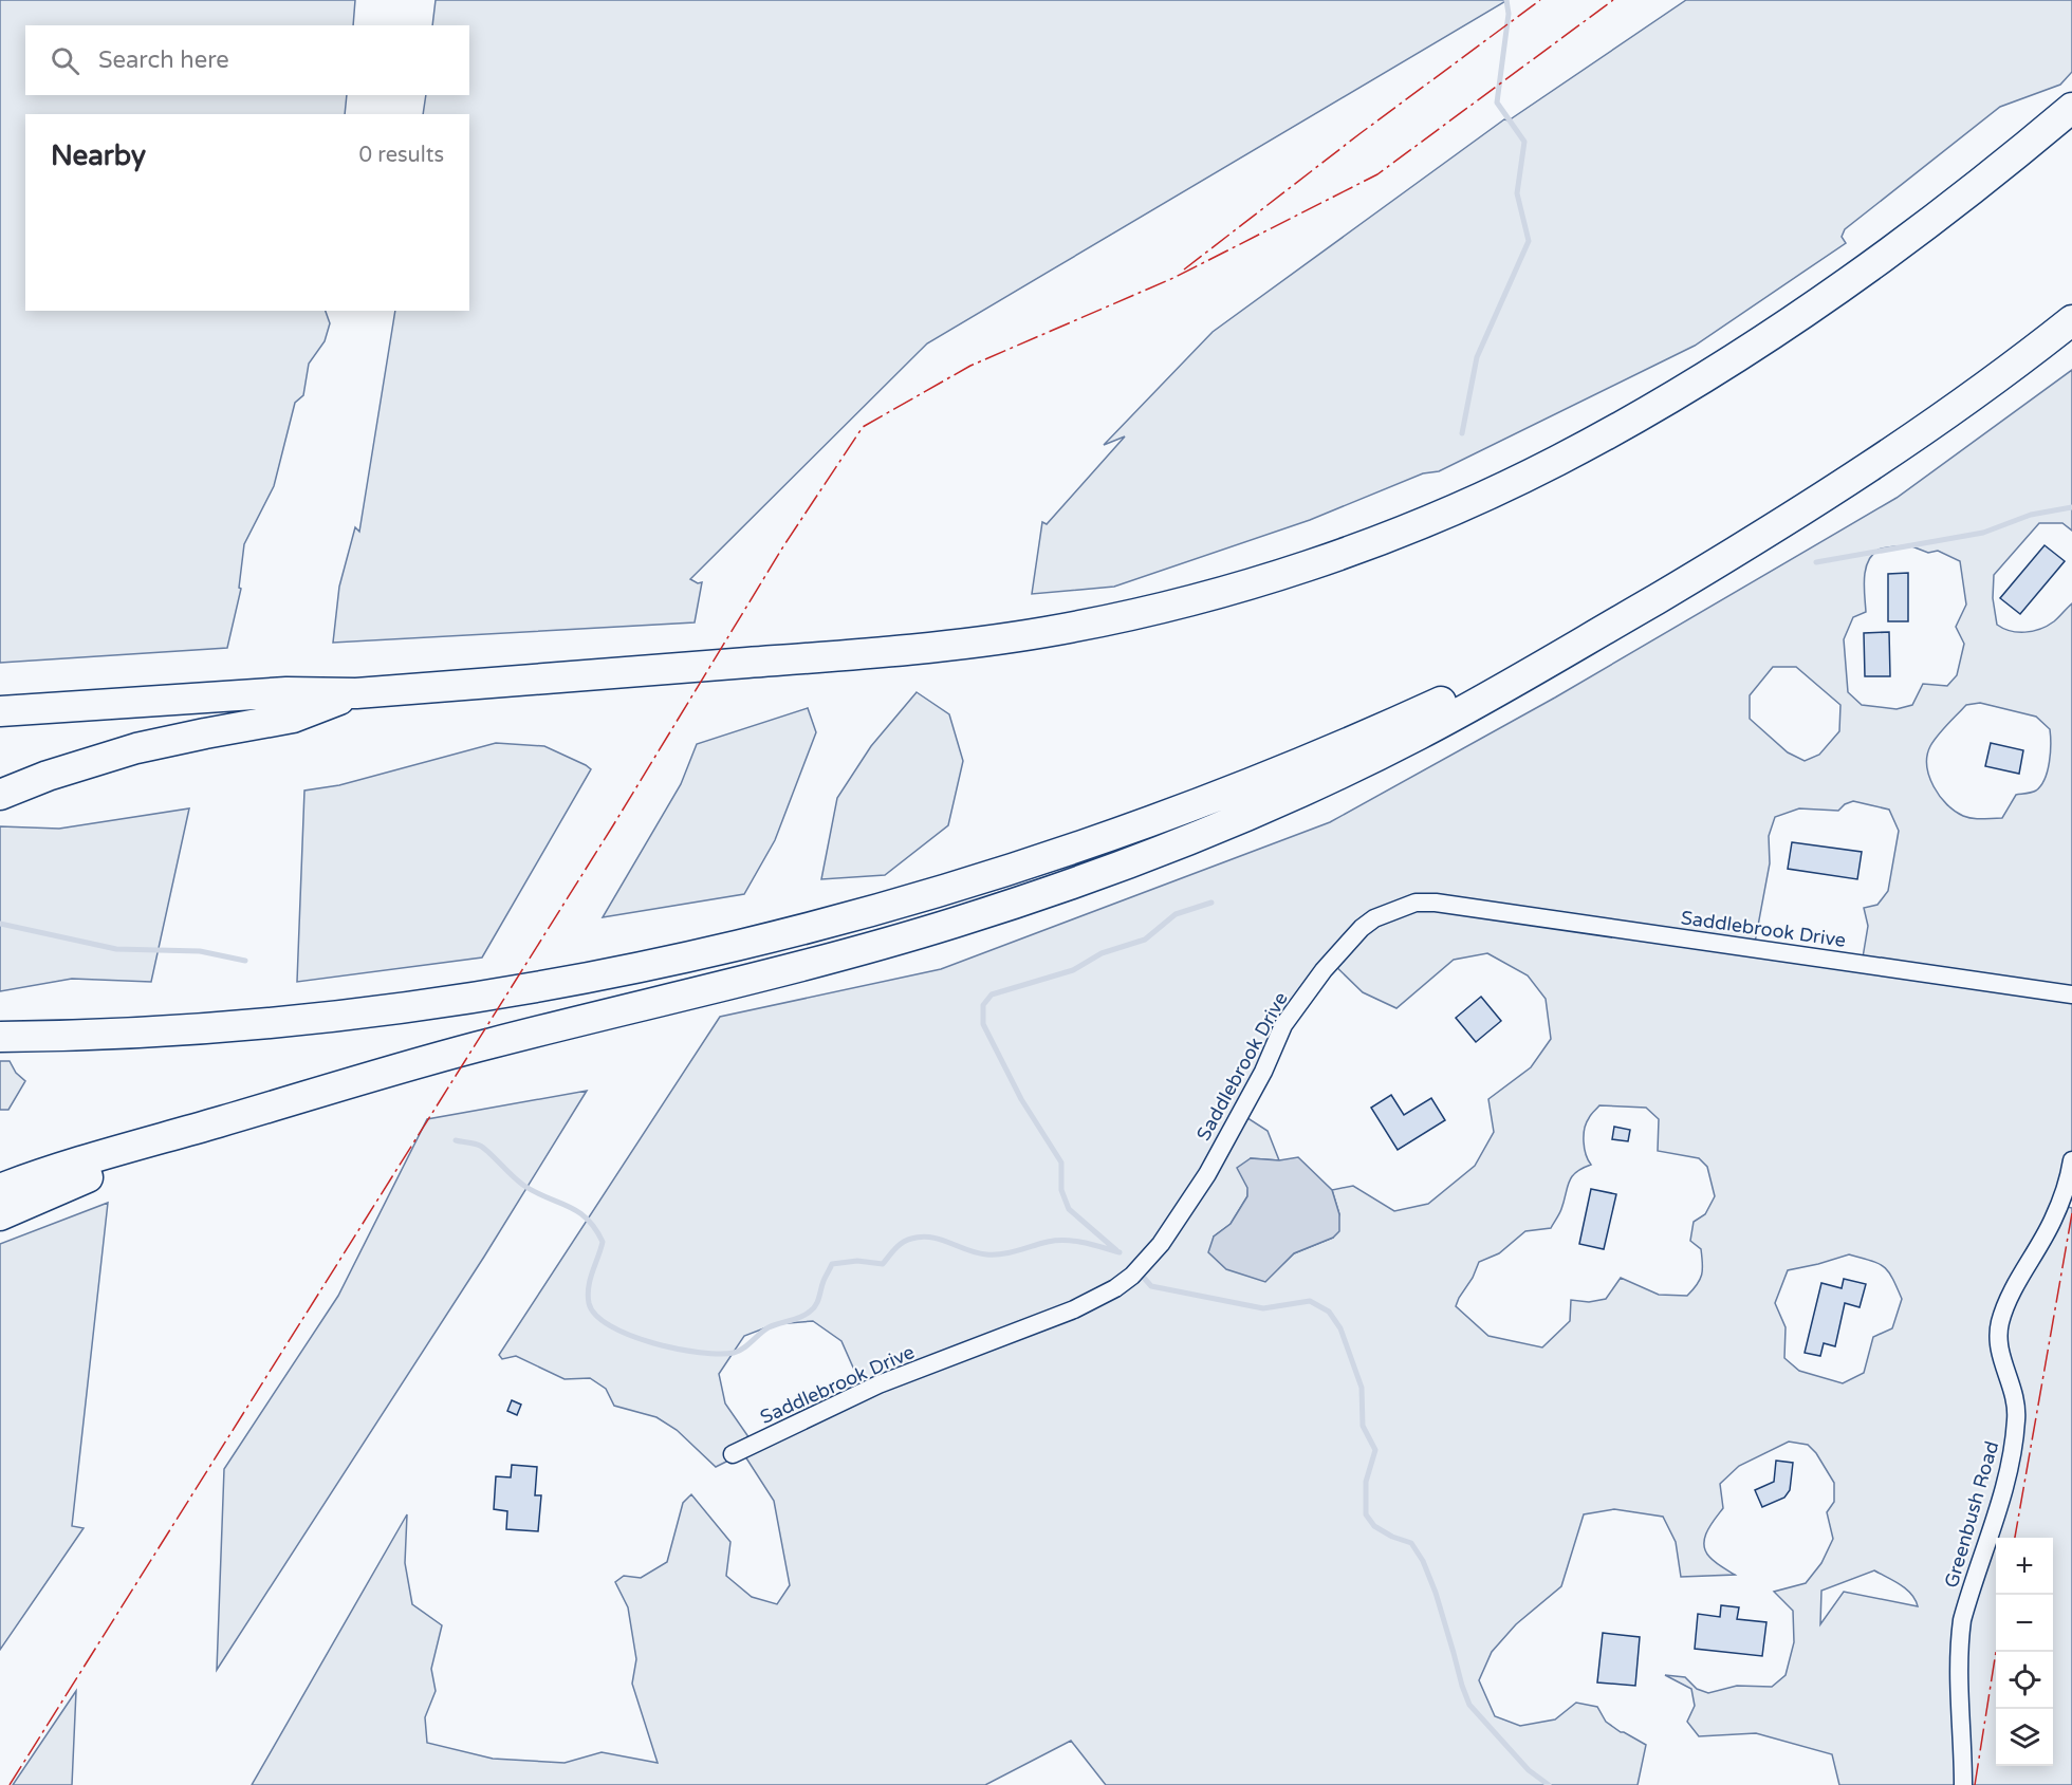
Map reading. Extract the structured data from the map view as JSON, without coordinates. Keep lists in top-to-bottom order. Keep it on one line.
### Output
{"streets":{"street":["Saddlebrook Drive","Greenbush Road"]},"page":{"search":"Search here","heading":["Nearby","0 results"],"map_buttons":["+","−"]}}
